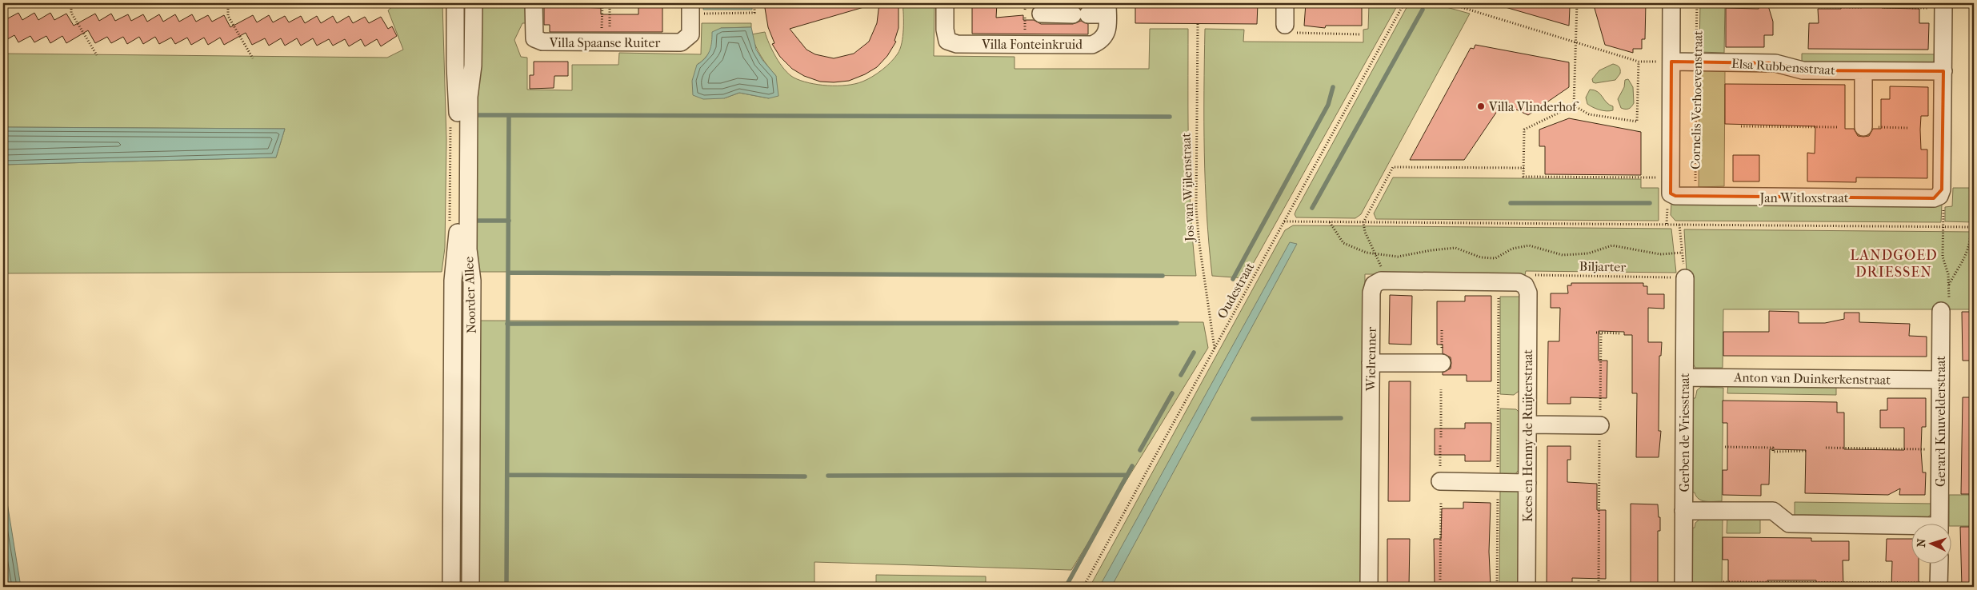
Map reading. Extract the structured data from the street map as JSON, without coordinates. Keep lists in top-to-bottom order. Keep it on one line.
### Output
{"streets":{"street":["Villa Spaanse Ruiter","Villa Fonteinkruid","Elsa Rubbensstraat","Cornelis Verhoevenstraat","Jan Witloxstraat","Noorder Allee","Wielrenner","Anton van Duinkerkenstraat","Gerard Knuvelderstraat","Gerben de Vriesstraat","Kees en Henny de Ruijterstraat"],"path":["Jos van Wijlenstraat","Biljarter","Oudestraat"]},"crossings":[["Elsa Rubbensstraat","Cornelis Verhoevenstraat"],["Cornelis Verhoevenstraat","Jan Witloxstraat"],["Jos van Wijlenstraat","Oudestraat"],["Biljarter","Gerben de Vriesstraat"],["Biljarter","Kees en Henny de Ruijterstraat"],["Anton van Duinkerkenstraat","Gerard Knuvelderstraat"],["Anton van Duinkerkenstraat","Gerben de Vriesstraat"]],"districts":["LANDGOED DRIESSEN"],"places":["Villa Vlinderhof"],"north":"left"}
